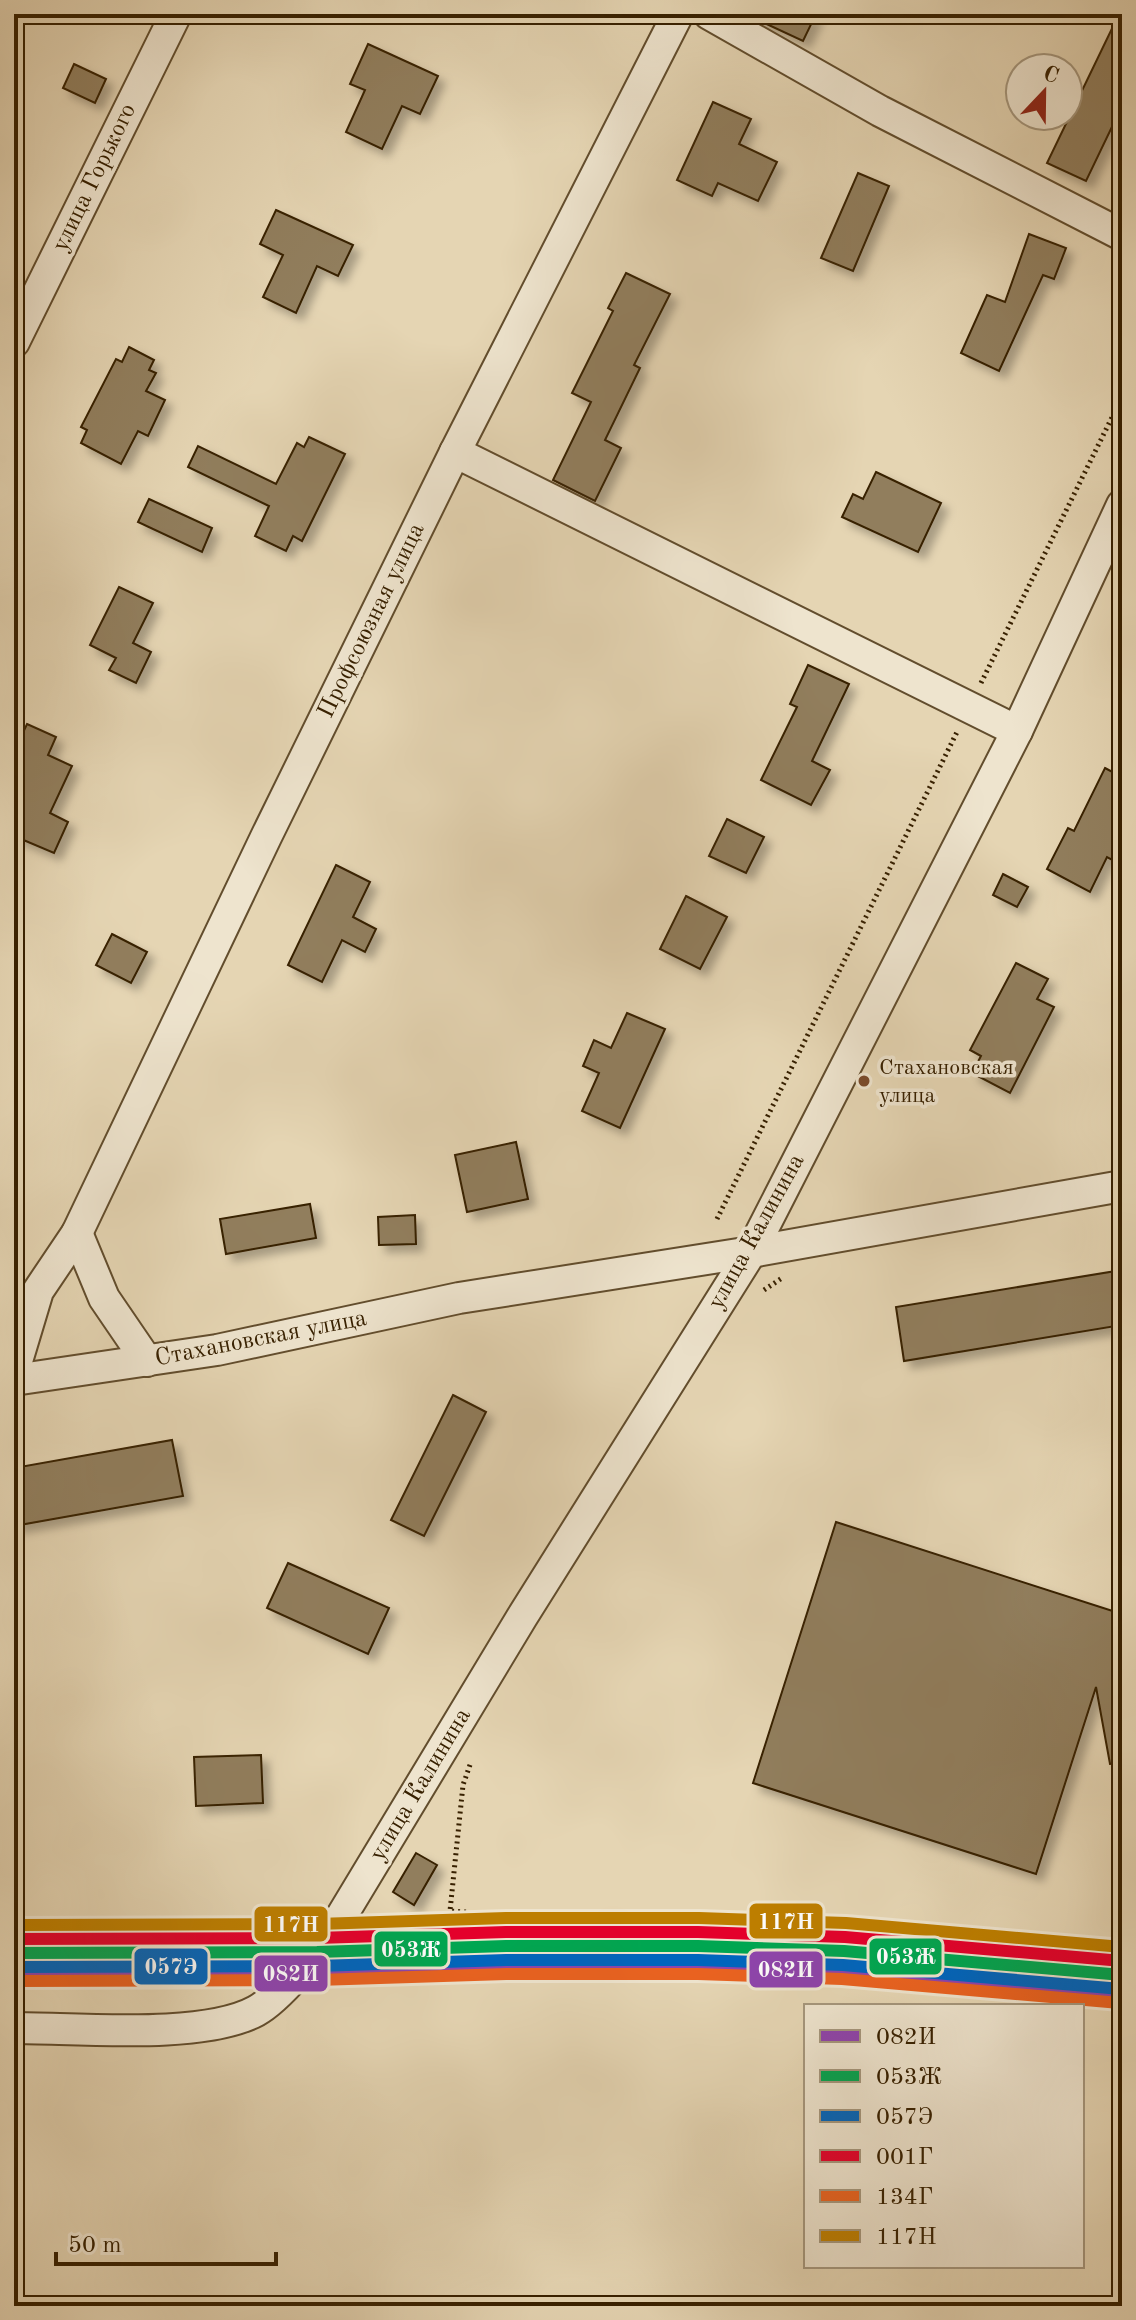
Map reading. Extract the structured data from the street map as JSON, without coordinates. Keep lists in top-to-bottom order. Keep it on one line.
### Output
{"streets":{"street":["улица Горького","Профсоюзная улица","улица Калинина","Стахановская улица"]},"crossings":[["улица Калинина","Стахановская улица"]],"places":["Стахановская улица"],"lines":["transit line 117Н","transit line 001Г","transit line 053Ж","transit line 057Э","transit line 082И","transit line 134Г"],"legend":["082И","053Ж","057Э","001Г","134Г","117Н"],"scale_bar":"50 m","north":"top"}
